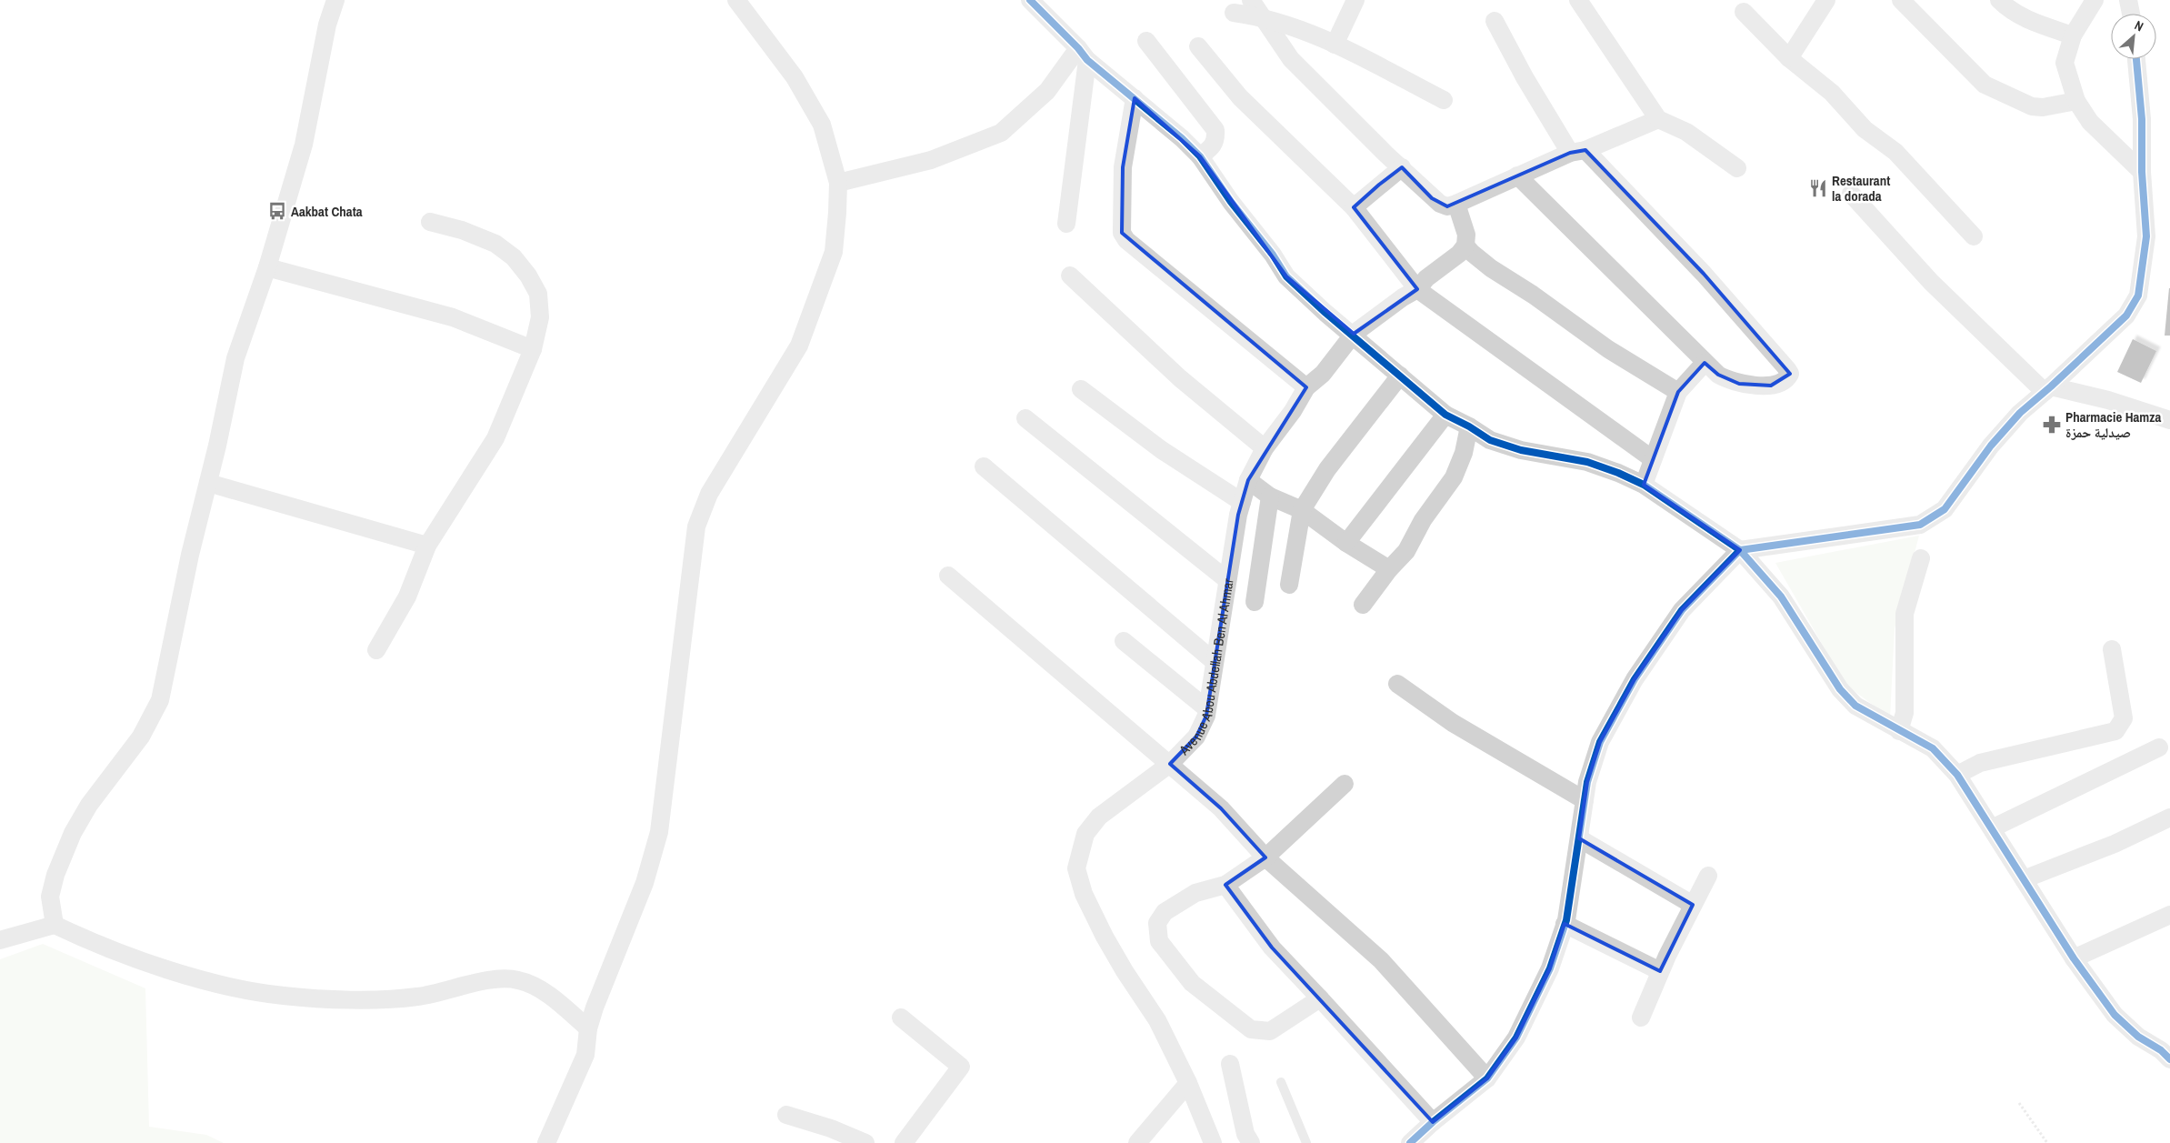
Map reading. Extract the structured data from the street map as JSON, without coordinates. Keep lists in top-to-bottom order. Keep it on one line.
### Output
{"streets":{"street":["Avenue Abou Abdellah Ben Al Ahmar"]},"places":{"restaurant":["Restaurant la dorada"],"bus stop":["Aakbat Chata"],"pharmacy":["Pharmacie Hamza صيدلية حمزة"]},"north":"top right"}
